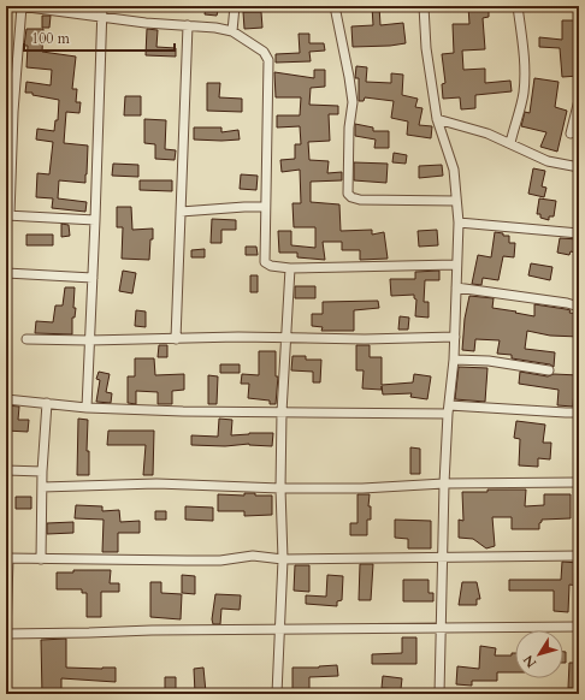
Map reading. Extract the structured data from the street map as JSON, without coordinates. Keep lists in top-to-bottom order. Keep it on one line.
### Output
{"scale_bar":"100 m","north":"bottom left"}
